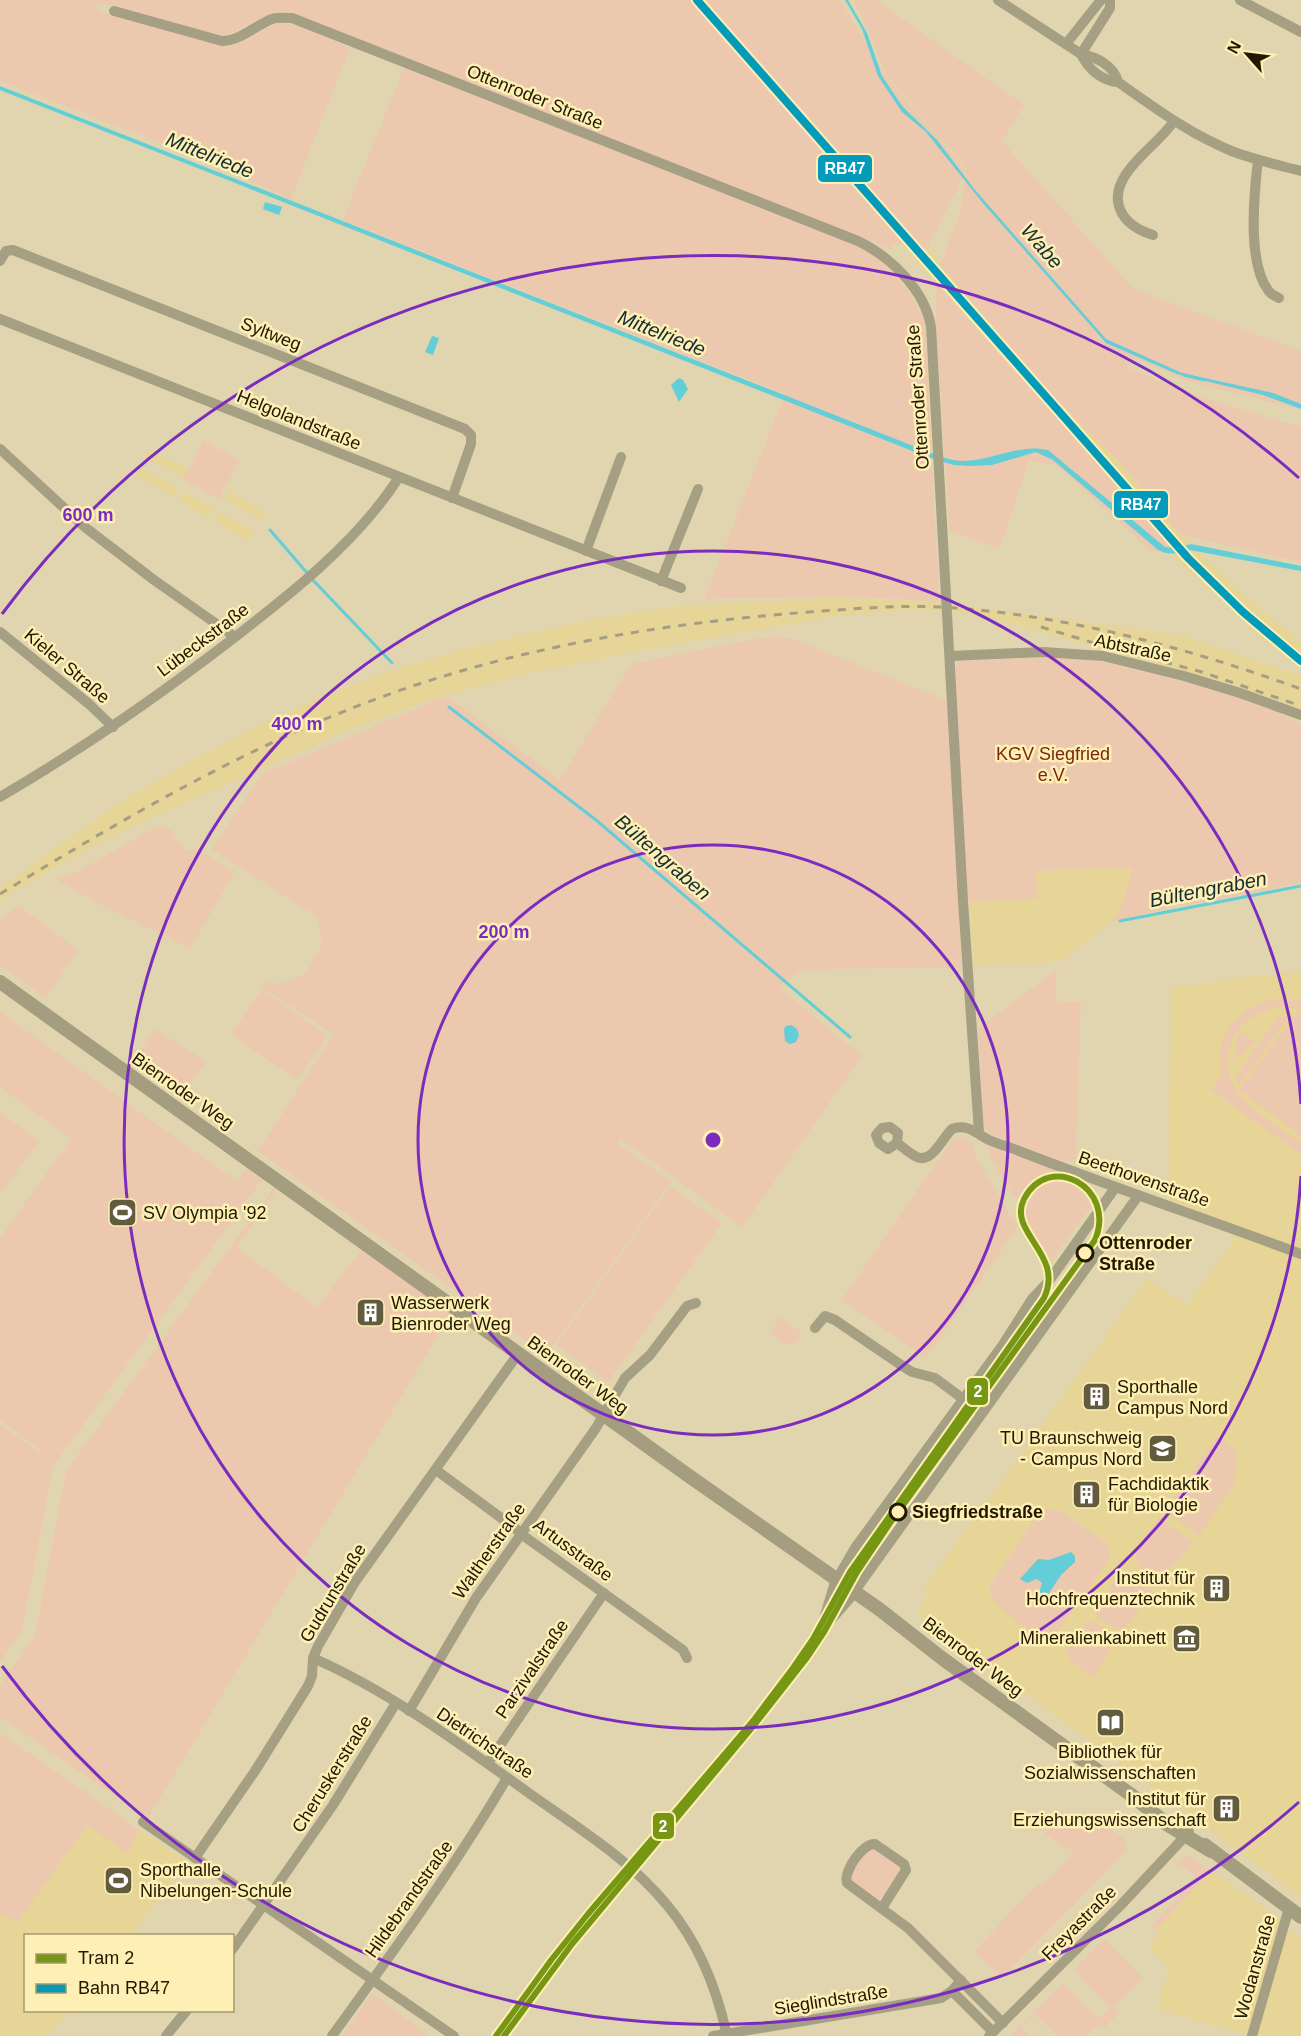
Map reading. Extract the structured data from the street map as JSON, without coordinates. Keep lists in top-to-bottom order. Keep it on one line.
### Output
{"streets":{"main road":["Bienroder Weg"],"street":["Ottenroder Straße","Syltweg","Helgolandstraße","Lübeckstraße","Abtstraße","Kieler Straße","Beethovenstraße","Artusstraße","Waltherstraße","Gudrunstraße","Parzivalstraße","Dietrichstraße","Cheruskerstraße","Hildebrandstraße","Freyastraße","Wodanstraße","Sieglindstraße"]},"crossings":[["Ottenroder Straße","Abtstraße"],["Ottenroder Straße","Beethovenstraße"],["Syltweg","Helgolandstraße"],["Helgolandstraße","Lübeckstraße"],["Lübeckstraße","Kieler Straße"],["Bienroder Weg","Waltherstraße"],["Bienroder Weg","Gudrunstraße"],["Bienroder Weg","Freyastraße"],["Bienroder Weg","Wodanstraße"],["Artusstraße","Waltherstraße"],["Artusstraße","Gudrunstraße"],["Artusstraße","Parzivalstraße"],["Waltherstraße","Dietrichstraße"],["Gudrunstraße","Dietrichstraße"],["Parzivalstraße","Dietrichstraße"],["Dietrichstraße","Cheruskerstraße"],["Dietrichstraße","Hildebrandstraße"],["Dietrichstraße","Sieglindstraße"]],"water":["Mittelriede","Wabe","Bültengraben"],"parks":["KGV Siegfried e.V."],"places":{"sports":["SV Olympia '92","Sporthalle Nibelungen-Schule"],"other":["Ottenroder Straße","Siegfriedstraße"],"building":["Wasserwerk Bienroder Weg","Sporthalle Campus Nord","Fachdidaktik für Biologie","Institut für Hochfrequenztechnik","Institut für Erziehungswissenschaft"],"school or university":["TU Braunschweig - Campus Nord"],"museum":["Mineralienkabinett"],"library":["Bibliothek für Sozialwissenschaften"]},"lines":["rail line RB47","tram line 2"],"legend":["Tram 2","Bahn RB47"],"north":"top left","rings":["600 m","400 m","200 m"]}
